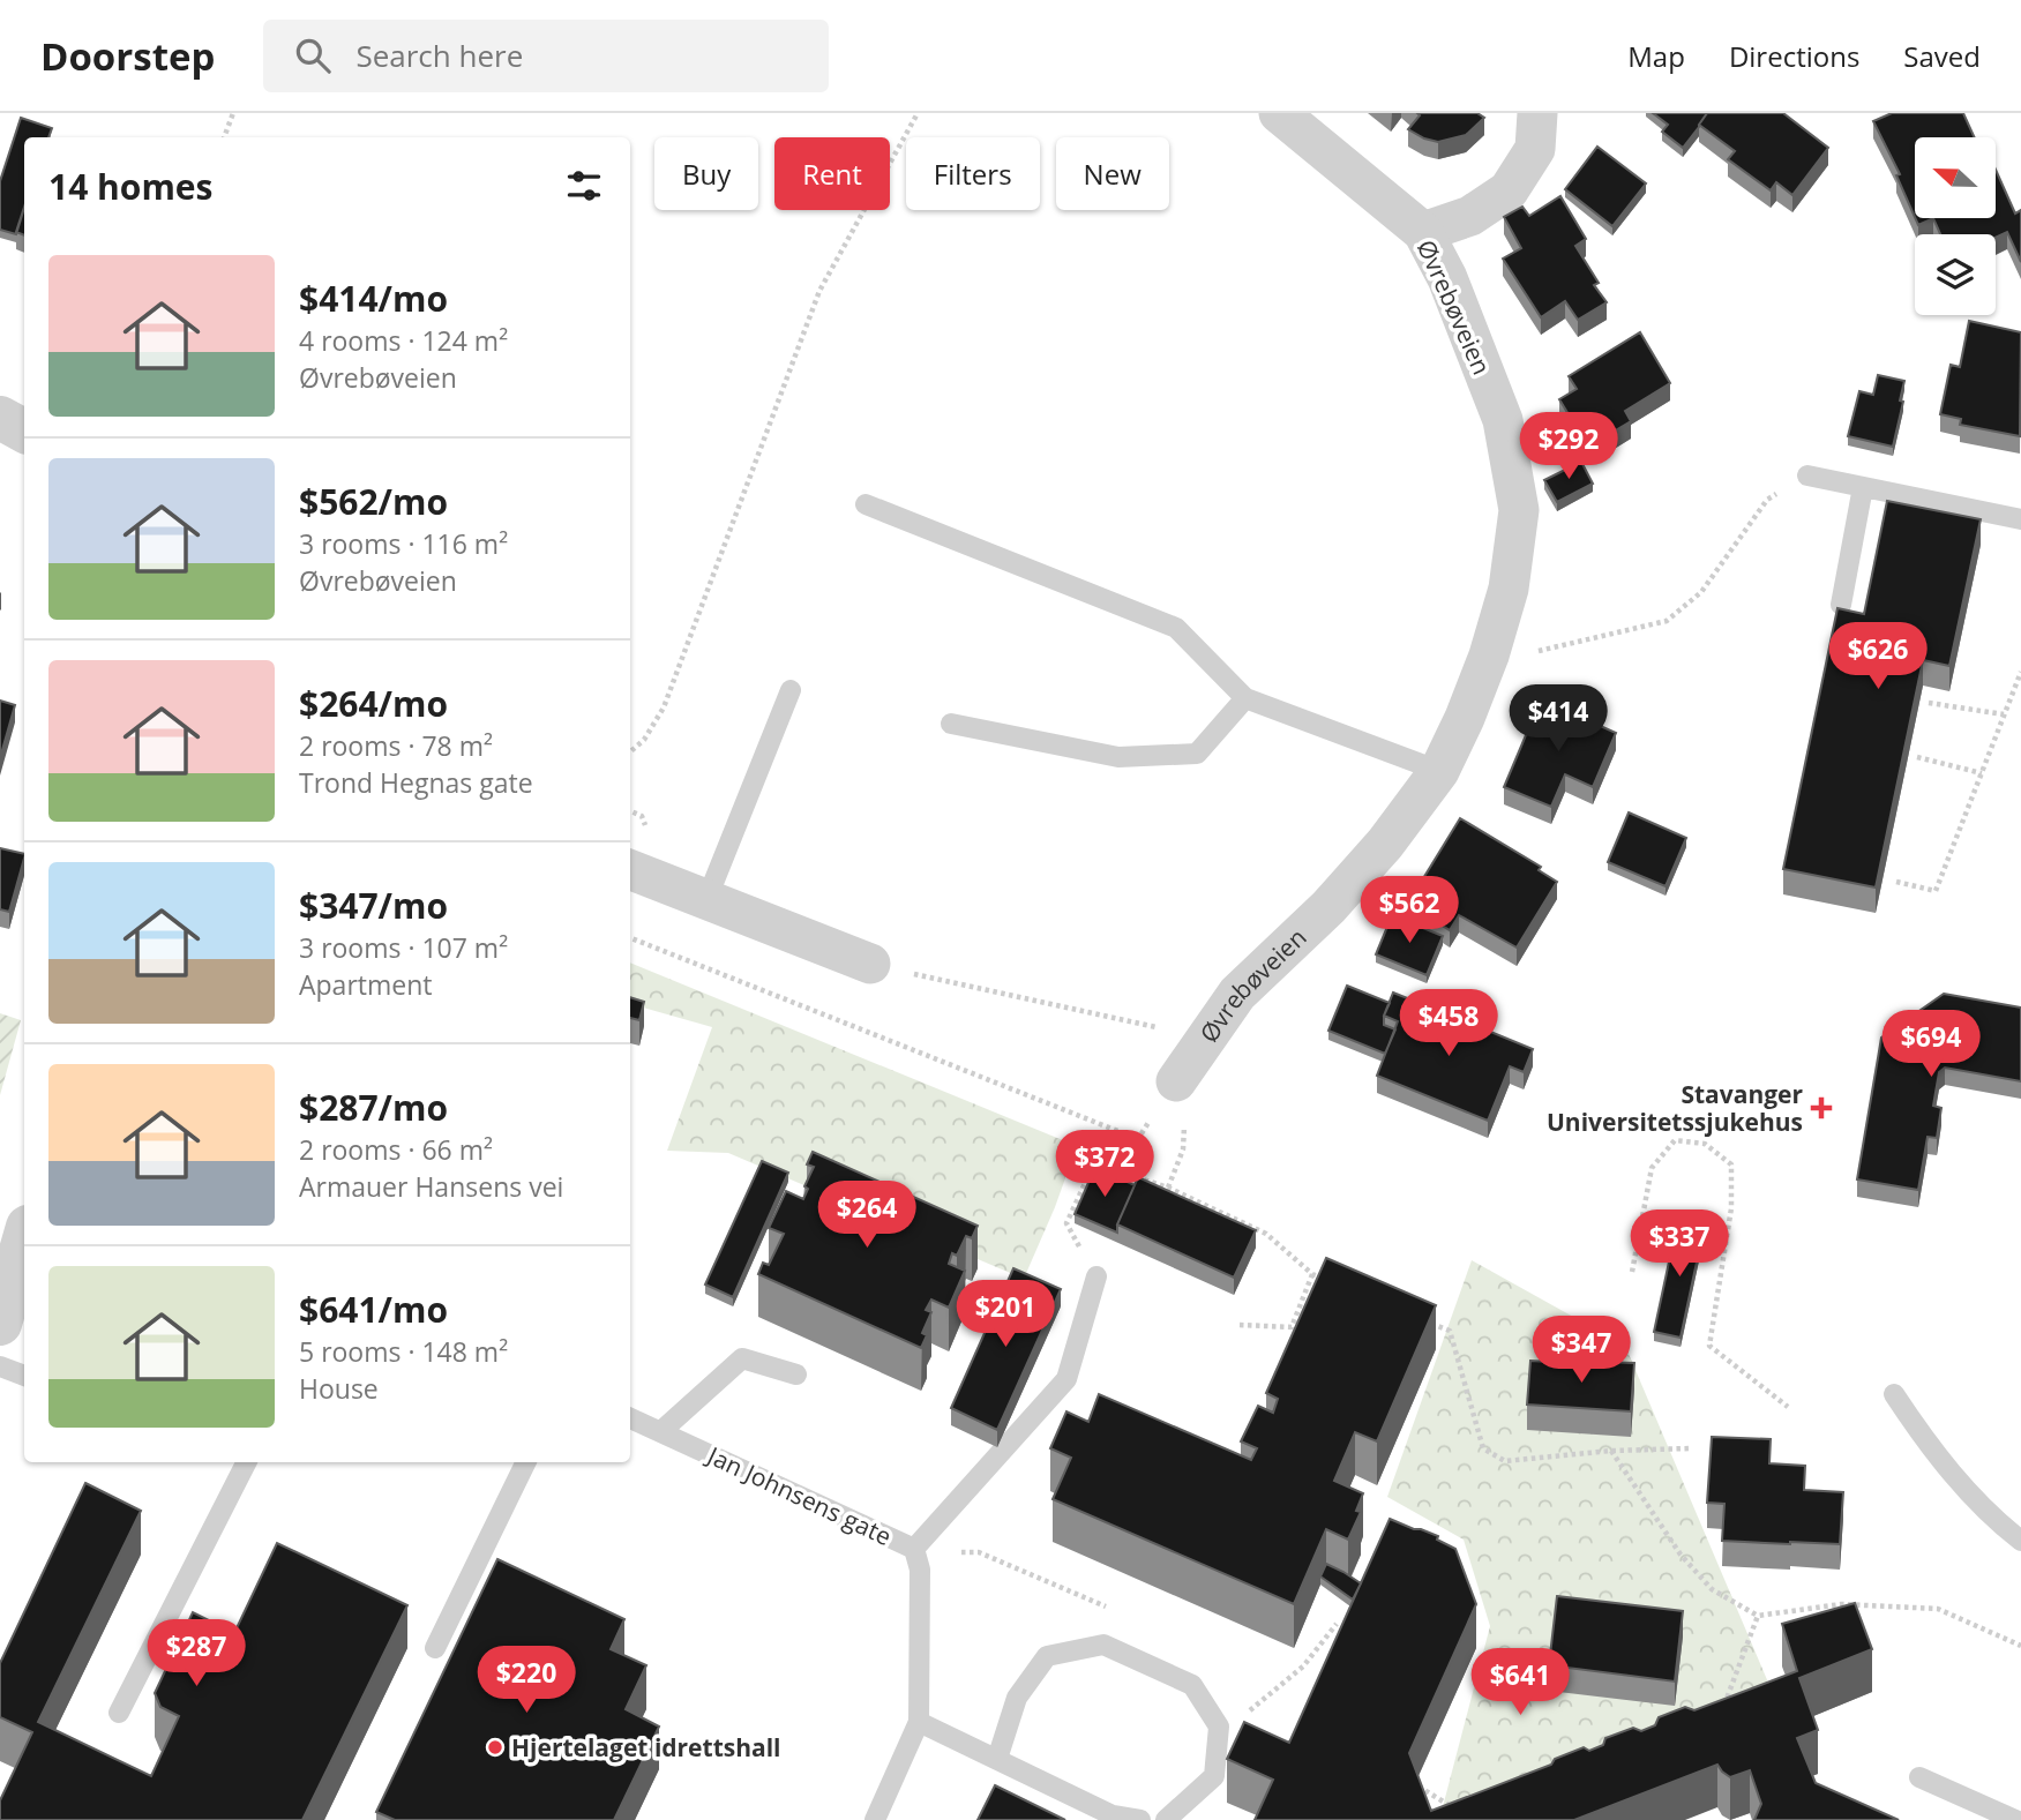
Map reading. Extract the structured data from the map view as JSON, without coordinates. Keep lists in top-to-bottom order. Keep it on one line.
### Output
{"streets":{"street":["Øvrebøveien"],"lane":["Jan Johnsens gate"]},"places":{"health":["Stavanger Universitetssjukehus"],"other":["Hjertelaget idrettshall"]},"north":"left","page":{"header":"Doorstep","search":"Search here","nav":["Map","Directions","Saved"],"chip":["Buy","Rent","Filters","New"],"heading":"14 homes","list":[{"name":"$414/mo","note":"4 rooms · 124 m² · Øvrebøveien"},{"name":"$562/mo","note":"3 rooms · 116 m² · Øvrebøveien"},{"name":"$264/mo","note":"2 rooms · 78 m² · Trond Hegnas gate"},{"name":"$347/mo","note":"3 rooms · 107 m² · Apartment"},{"name":"$287/mo","note":"2 rooms · 66 m² · Armauer Hansens vei"},{"name":"$641/mo","note":"5 rooms · 148 m² · House"}],"price":["$292","$626","$414","$562","$458","$694","$372","$264","$337","$201","$347","$287","$220","$641"]}}
